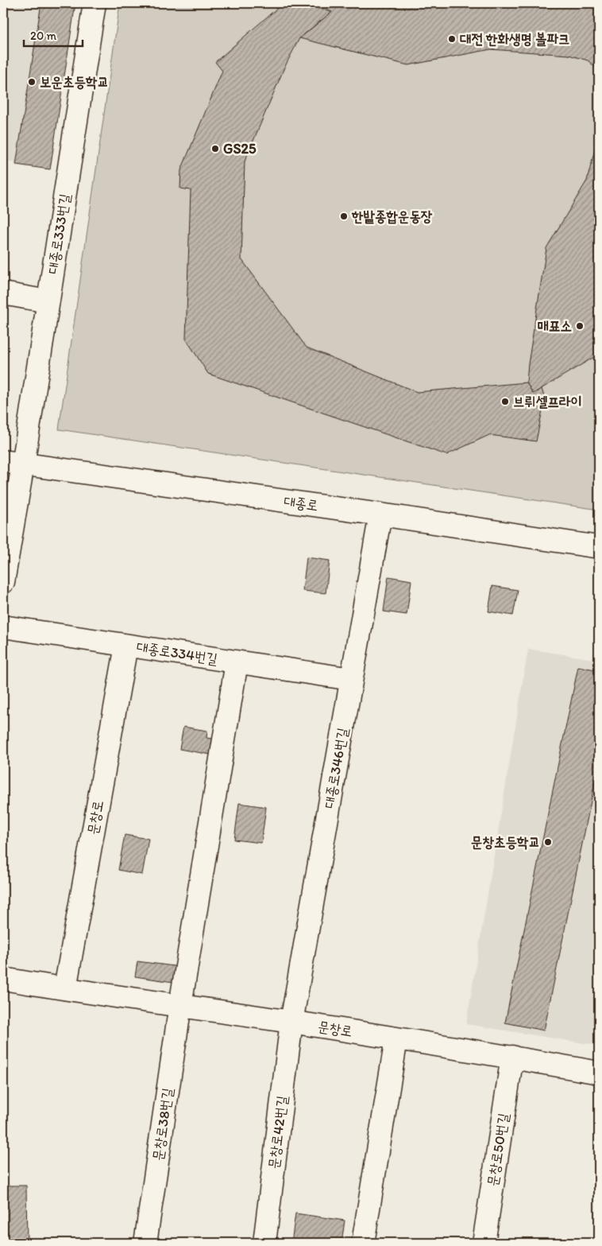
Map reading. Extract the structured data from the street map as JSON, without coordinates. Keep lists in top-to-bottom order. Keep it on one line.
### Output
{"streets":{"street":["대종로333번길","대종로","대종로334번길","대종로346번길","문창로","문창로38번길","문창로42번길","문창로50번길"]},"crossings":[["대종로333번길","대종로"],["대종로","대종로346번길"],["대종로334번길","대종로346번길"],["대종로334번길","문창로"],["대종로346번길","문창로"],["대종로346번길","문창로42번길"],["문창로","문창로38번길"],["문창로","문창로42번길"],["문창로","문창로50번길"]],"places":["대전 한화생명 볼파크","보운초등학교","GS25","한밭종합운동장","매표소","브뤼셀프라이","문창초등학교"],"scale_bar":"20 m"}
